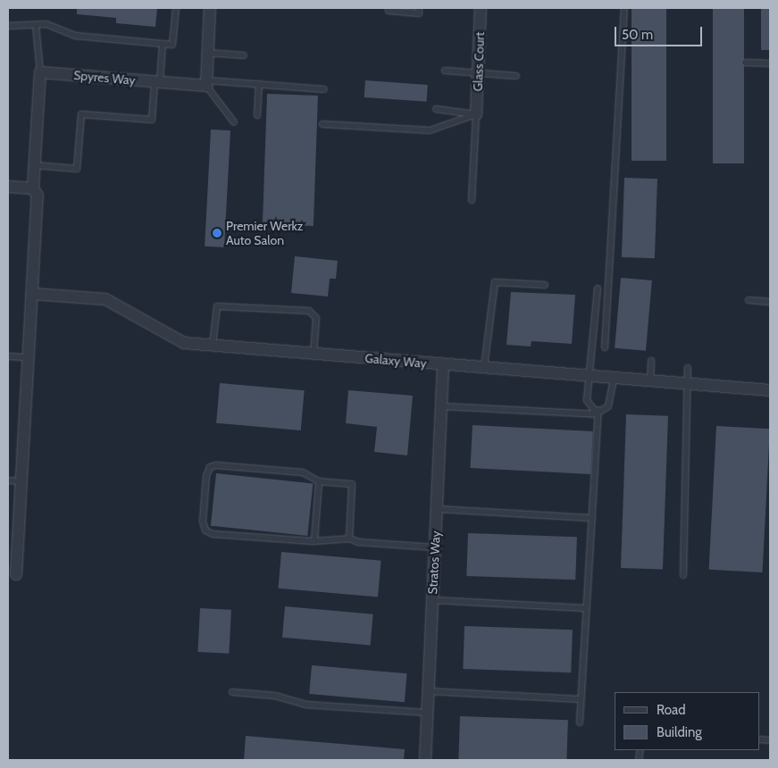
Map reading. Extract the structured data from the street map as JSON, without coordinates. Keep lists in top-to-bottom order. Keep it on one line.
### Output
{"streets":{"street":["Glass Court","Spyres Way","Galaxy Way","Stratos Way"]},"crossings":[["Galaxy Way","Stratos Way"]],"places":["Premier Werkz Auto Salon"],"legend":["Road","Building"],"scale_bar":"50 m"}
